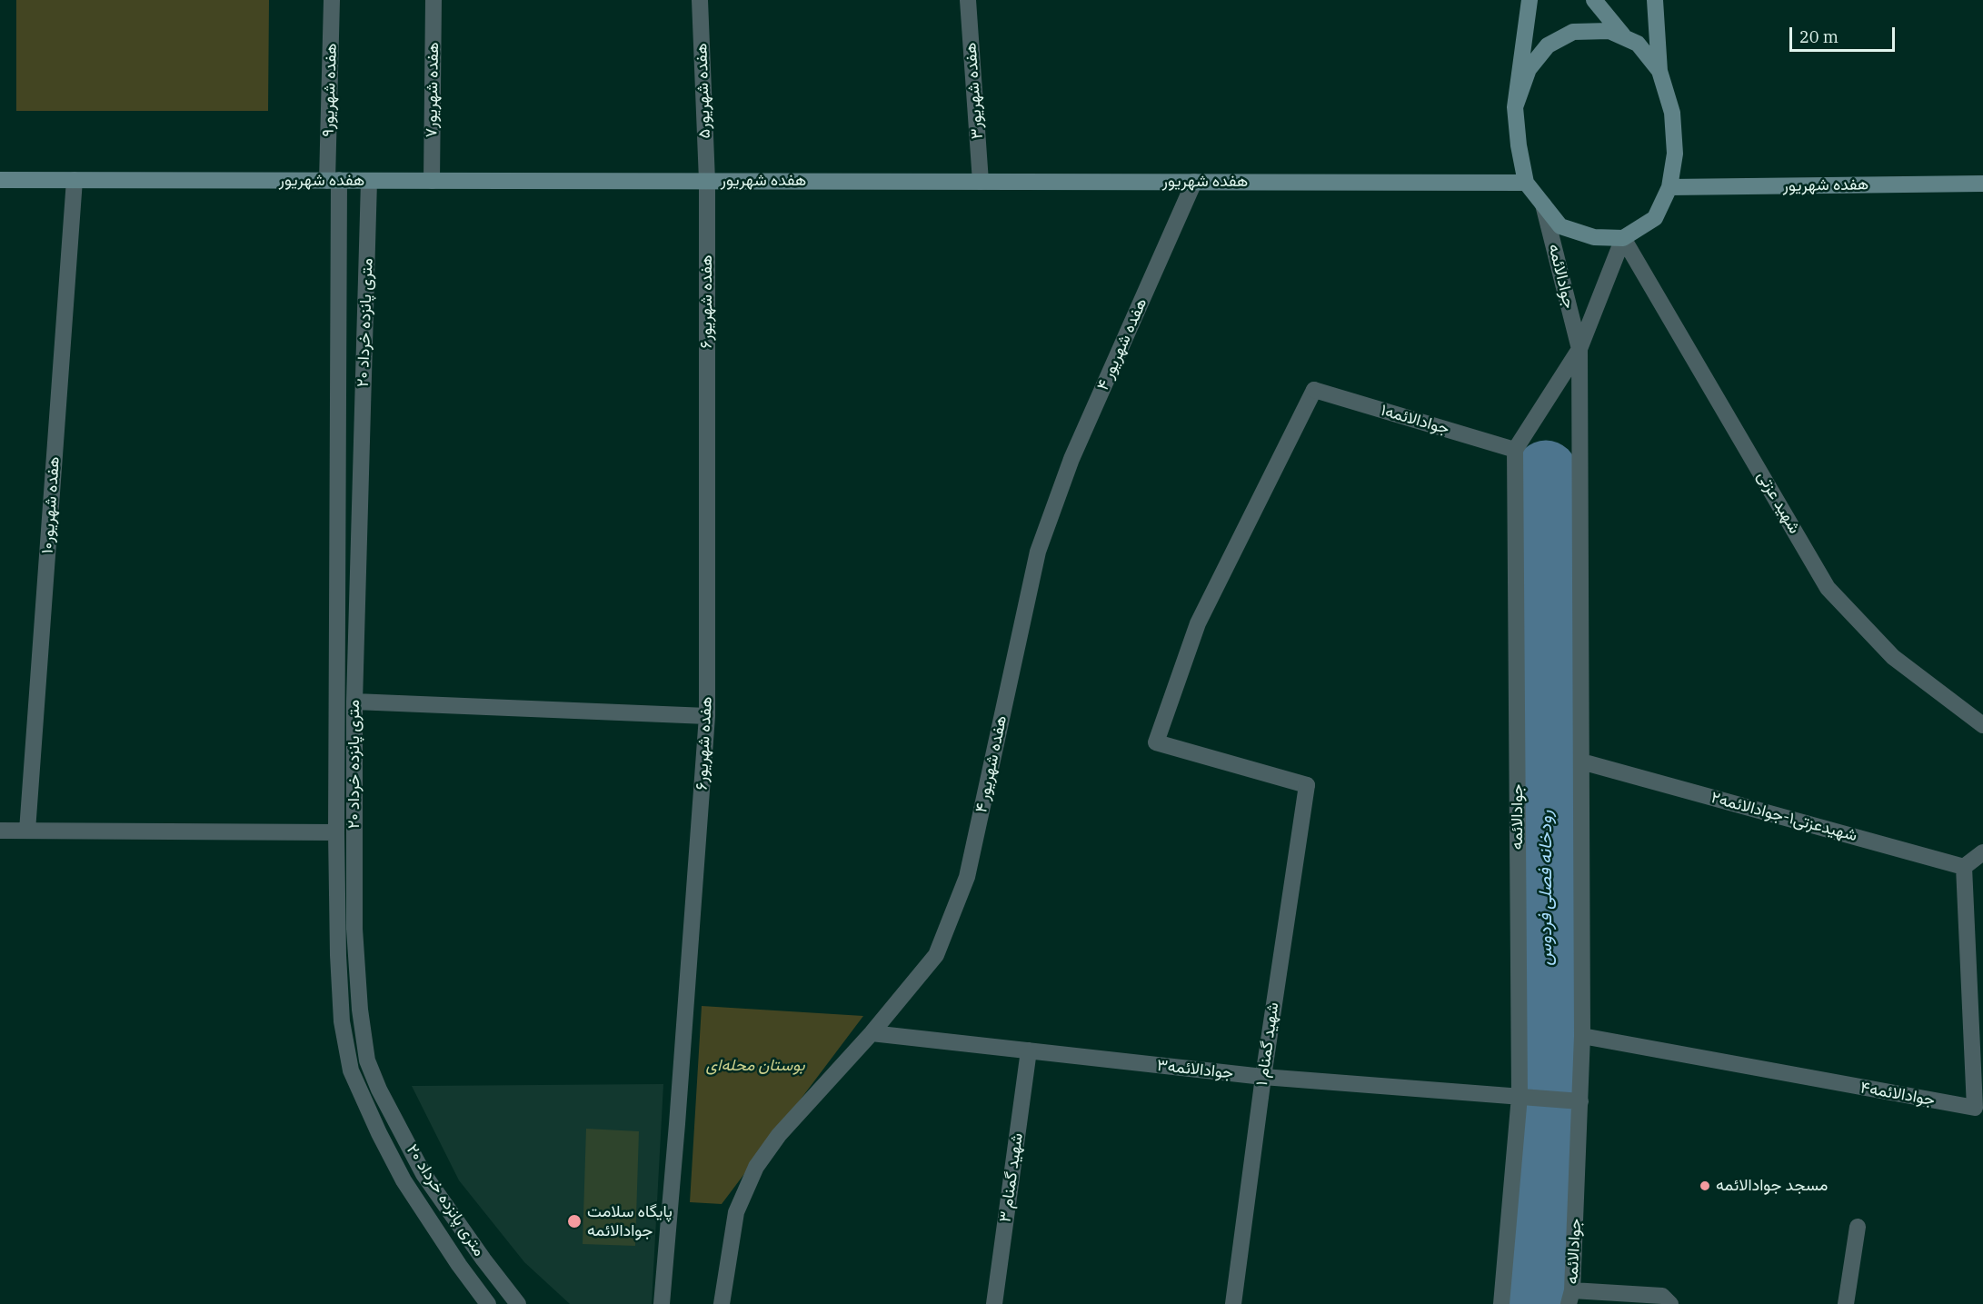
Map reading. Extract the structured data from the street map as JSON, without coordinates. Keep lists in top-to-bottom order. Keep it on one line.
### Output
{"streets":{"main road":["هفده شهریور"],"street":["هفده شهریور۹","هفده شهریور۷","هفده شهریور۵","هفده شهریور۳","جوادالائمه","هفده شهریور۶","۲۰ متری پانزده خرداد","هفده شهریور ۴","جوادالائمه۱","شهید عزتی","هفده شهریور۱۰","شهیدعزتی۱-جوادالائمه۲","شهید گمنام ۱","جوادالائمه۳","جوادالائمه۴","شهید گمنام ۳"]},"crossings":[["هفده شهریور۹","هفده شهریور"],["هفده شهریور۹","۲۰ متری پانزده خرداد"],["هفده شهریور۷","هفده شهریور"],["هفده شهریور۵","هفده شهریور"],["هفده شهریور۵","هفده شهریور۶"],["هفده شهریور۳","هفده شهریور"],["هفده شهریور","جوادالائمه"],["هفده شهریور","هفده شهریور۶"],["هفده شهریور","۲۰ متری پانزده خرداد"],["هفده شهریور","هفده شهریور ۴"],["هفده شهریور","شهید عزتی"],["هفده شهریور","هفده شهریور۱۰"],["جوادالائمه","جوادالائمه۱"],["جوادالائمه","شهید عزتی"],["جوادالائمه","شهیدعزتی۱-جوادالائمه۲"],["جوادالائمه","جوادالائمه۳"],["جوادالائمه","جوادالائمه۴"],["هفده شهریور ۴","جوادالائمه۳"],["جوادالائمه۱","شهید گمنام ۱"],["شهیدعزتی۱-جوادالائمه۲","جوادالائمه۴"],["شهید گمنام ۱","جوادالائمه۳"],["جوادالائمه۳","شهید گمنام ۳"]],"water":["رودخانه فصلی فردوس"],"parks":["بوستان محله‌ای"],"places":["مسجد جوادالائمه","پایگاه سلامت جوادالائمه"],"scale_bar":"20 m"}
